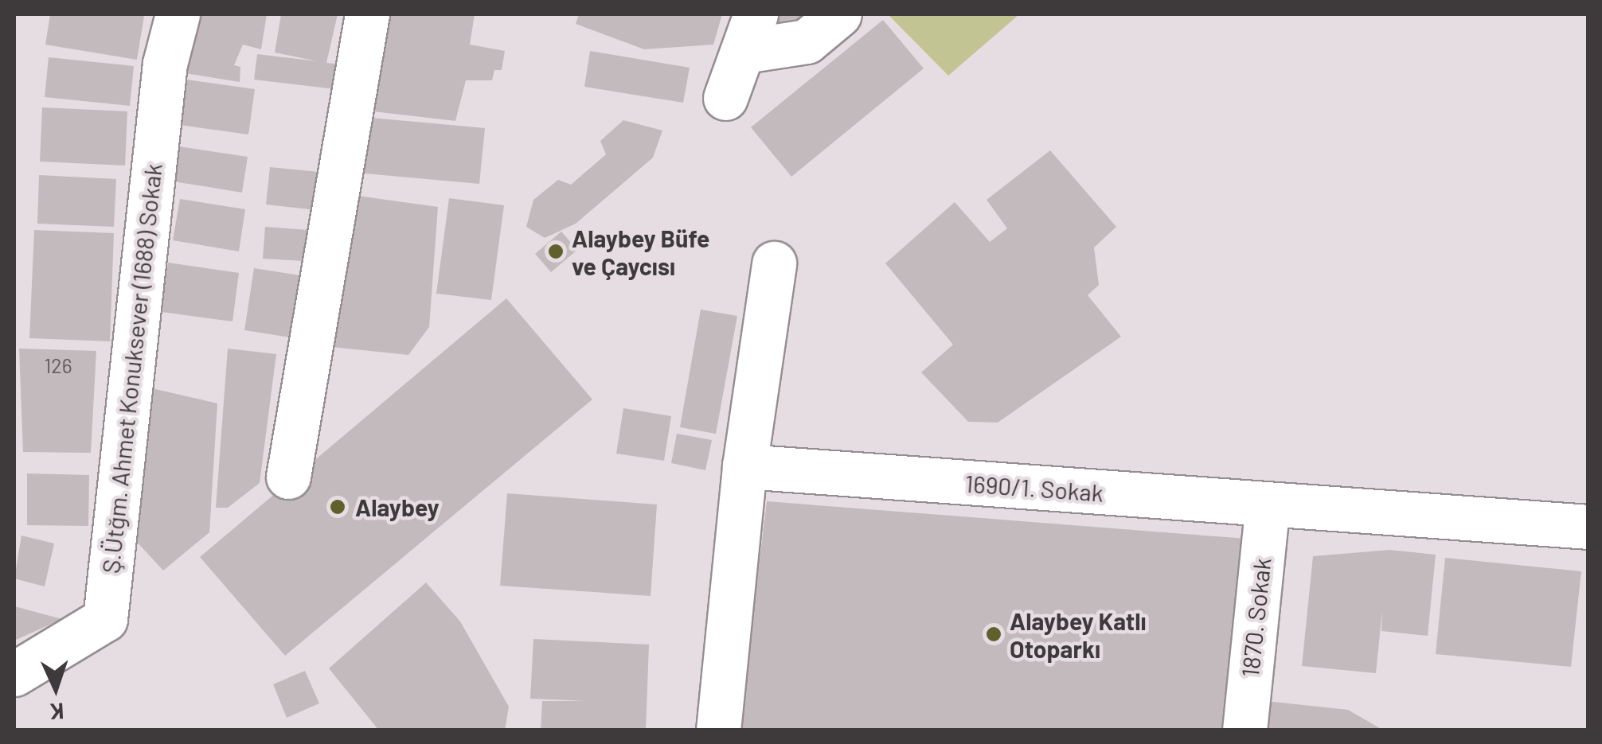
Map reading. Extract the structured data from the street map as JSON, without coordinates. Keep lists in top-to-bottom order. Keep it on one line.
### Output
{"streets":{"street":["Ş.Ütğm. Ahmet Konuksever (1688) Sokak","1690/1. Sokak","1870. Sokak"]},"crossings":[["1690/1. Sokak","1870. Sokak"]],"places":["Alaybey Büfe ve Çaycısı","Alaybey","Alaybey Katlı Otoparkı"],"house_numbers":["126"],"north":"bottom"}
